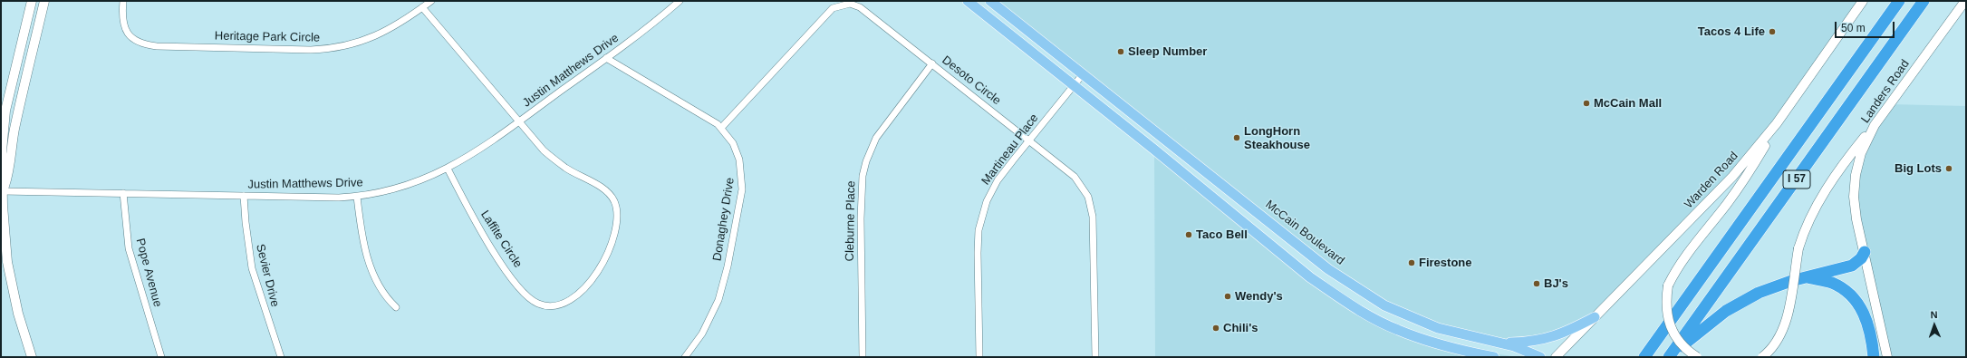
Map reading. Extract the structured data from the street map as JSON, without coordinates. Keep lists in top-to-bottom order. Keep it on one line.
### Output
{"streets":{"highway":["I 57"],"main road":["Landers Road","Warden Road","McCain Boulevard"],"street":["Heritage Park Circle","Justin Matthews Drive","Desoto Circle","Martineau Place","Donaghey Drive","Cleburne Place","Laffite Circle","Pope Avenue","Sevier Drive"]},"crossings":[["Heritage Park Circle","Laffite Circle"],["Justin Matthews Drive","Donaghey Drive"],["Justin Matthews Drive","Laffite Circle"],["Justin Matthews Drive","Pope Avenue"],["Justin Matthews Drive","Sevier Drive"],["Desoto Circle","Martineau Place"],["Desoto Circle","Donaghey Drive"],["Desoto Circle","Cleburne Place"],["Martineau Place","McCain Boulevard"]],"places":["Tacos 4 Life","Sleep Number","McCain Mall","LongHorn Steakhouse","Big Lots","Taco Bell","Firestone","BJ's","Wendy's","Chili's"],"scale_bar":"50 m","north":"top"}
